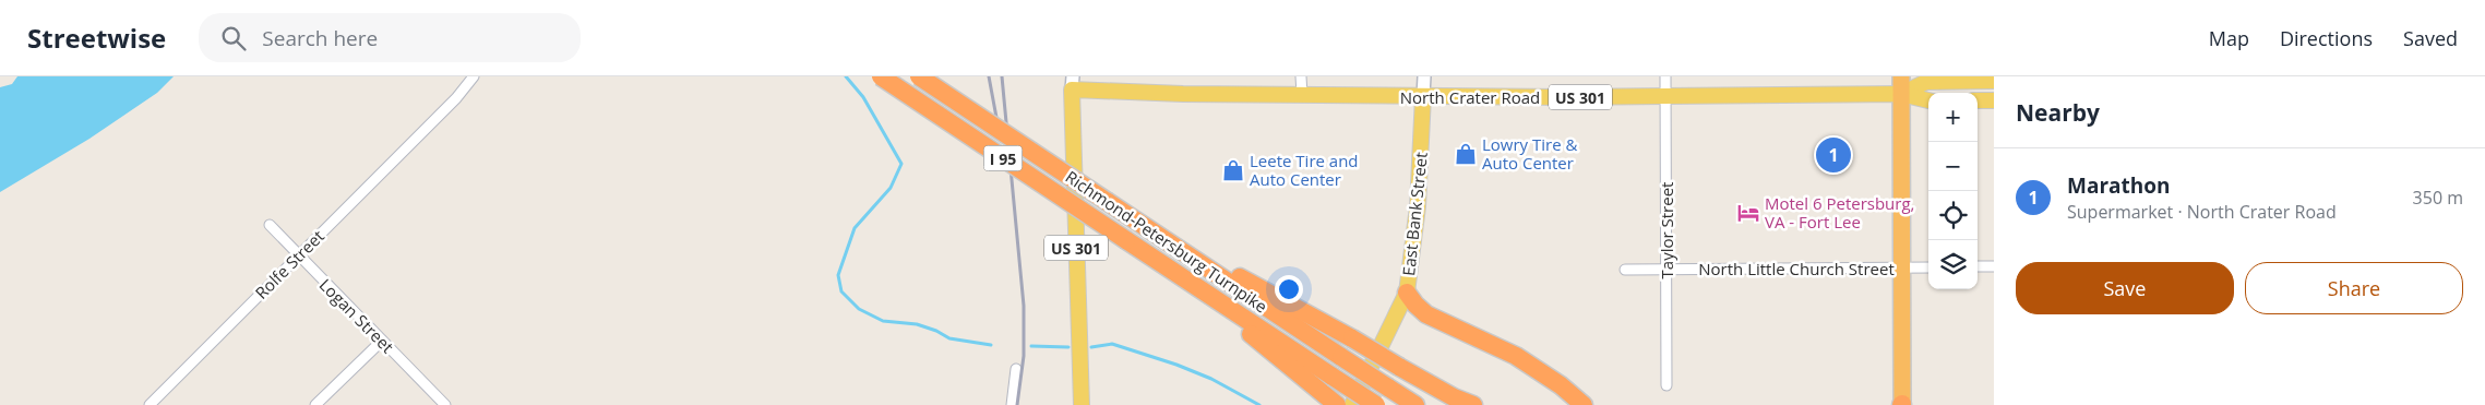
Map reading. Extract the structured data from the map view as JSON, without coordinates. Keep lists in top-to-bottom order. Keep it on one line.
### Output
{"streets":{"highway":["I 95","Richmond-Petersburg Turnpike"],"main road":["North Crater Road","US 301","East Bank Street"],"street":["Taylor Street","Rolfe Street","North Little Church Street","Logan Street"]},"crossings":[["North Crater Road","US 301"],["North Crater Road","East Bank Street"],["North Crater Road","Taylor Street"],["Taylor Street","North Little Church Street"],["Rolfe Street","Logan Street"]],"places":{"shop":["Lowry Tire & Auto Center","Leete Tire and Auto Center"],"hotel":["Motel 6 Petersburg, VA - Fort Lee"]},"page":{"header":"Streetwise","search":"Search here","nav":["Map","Directions","Saved"],"heading":"Nearby","map_buttons":["+","−"],"pins":"1","list":[{"mark":"1","name":"Marathon","note":"Supermarket · North Crater Road","value":"350 m"}],"buttons":["Save","Share"]}}
